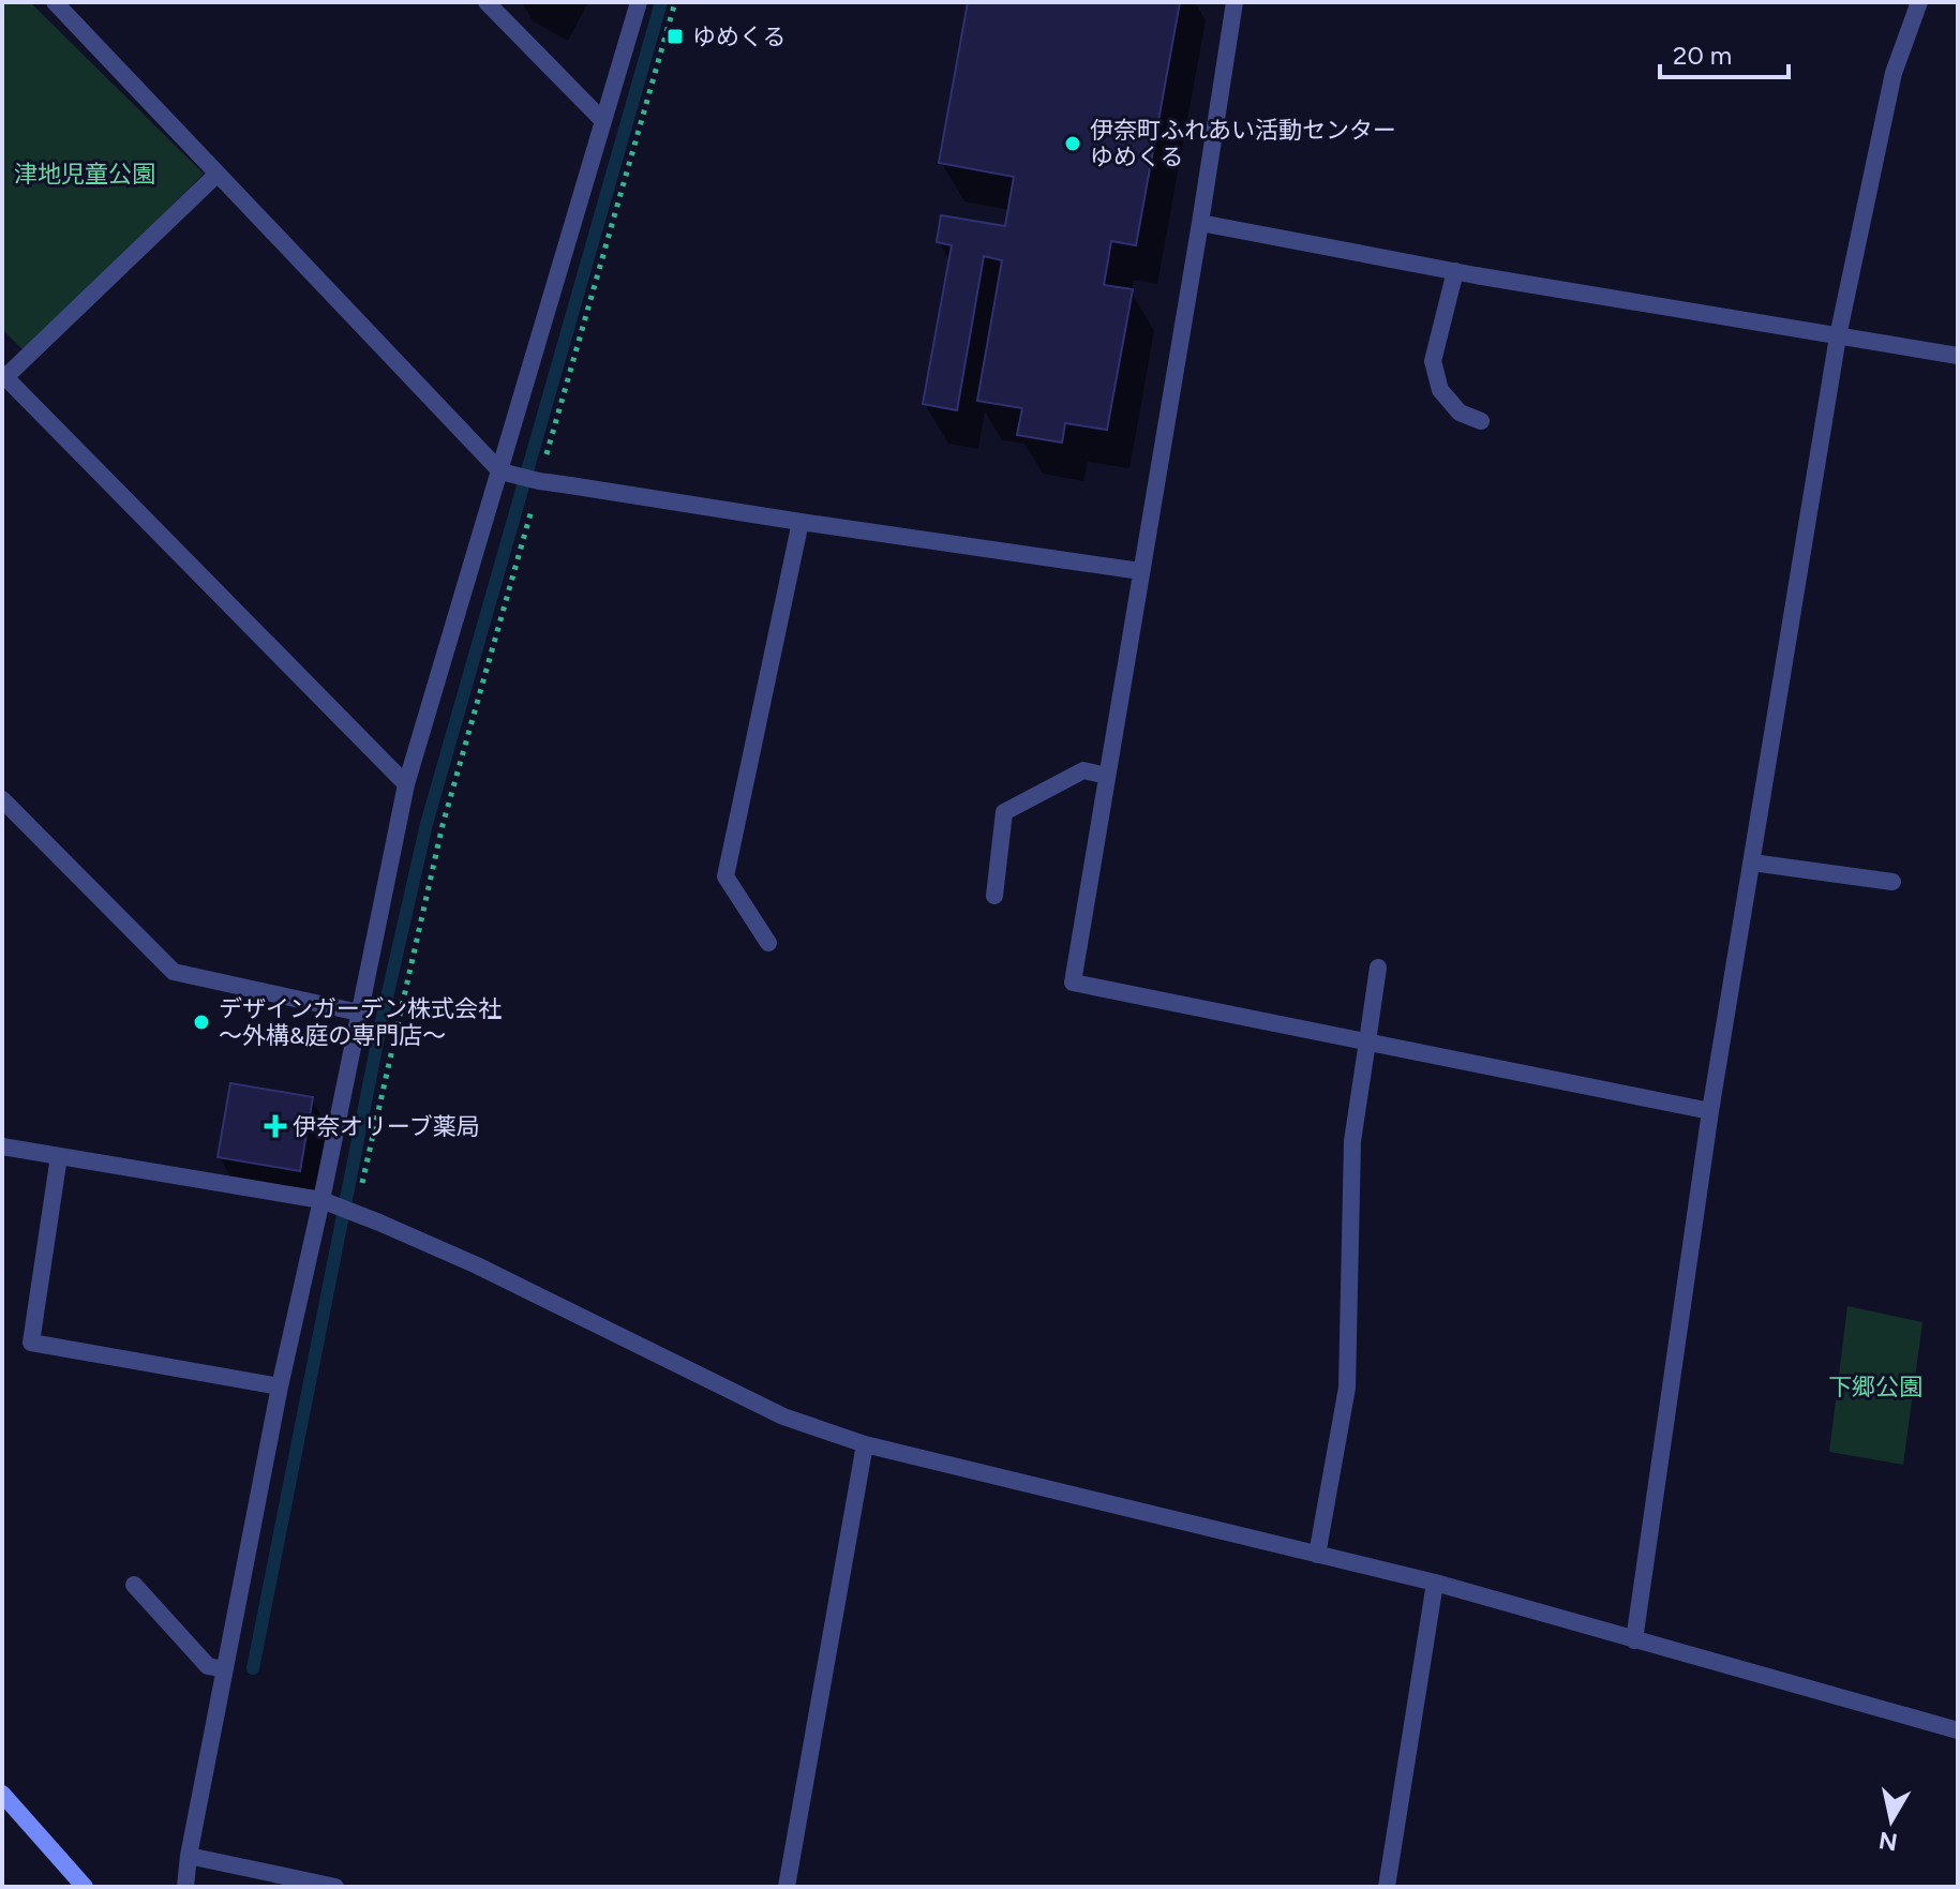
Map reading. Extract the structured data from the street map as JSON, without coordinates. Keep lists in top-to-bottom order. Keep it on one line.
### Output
{"parks":["津地児童公園","下郷公園"],"places":{"transit":["ゆめくる"],"other":["伊奈町ふれあい活動センター ゆめくる","デザインガーデン株式会社 ～外構&庭の専門店～"],"health":["伊奈オリーブ薬局"]},"scale_bar":"20 m","north":"bottom"}
